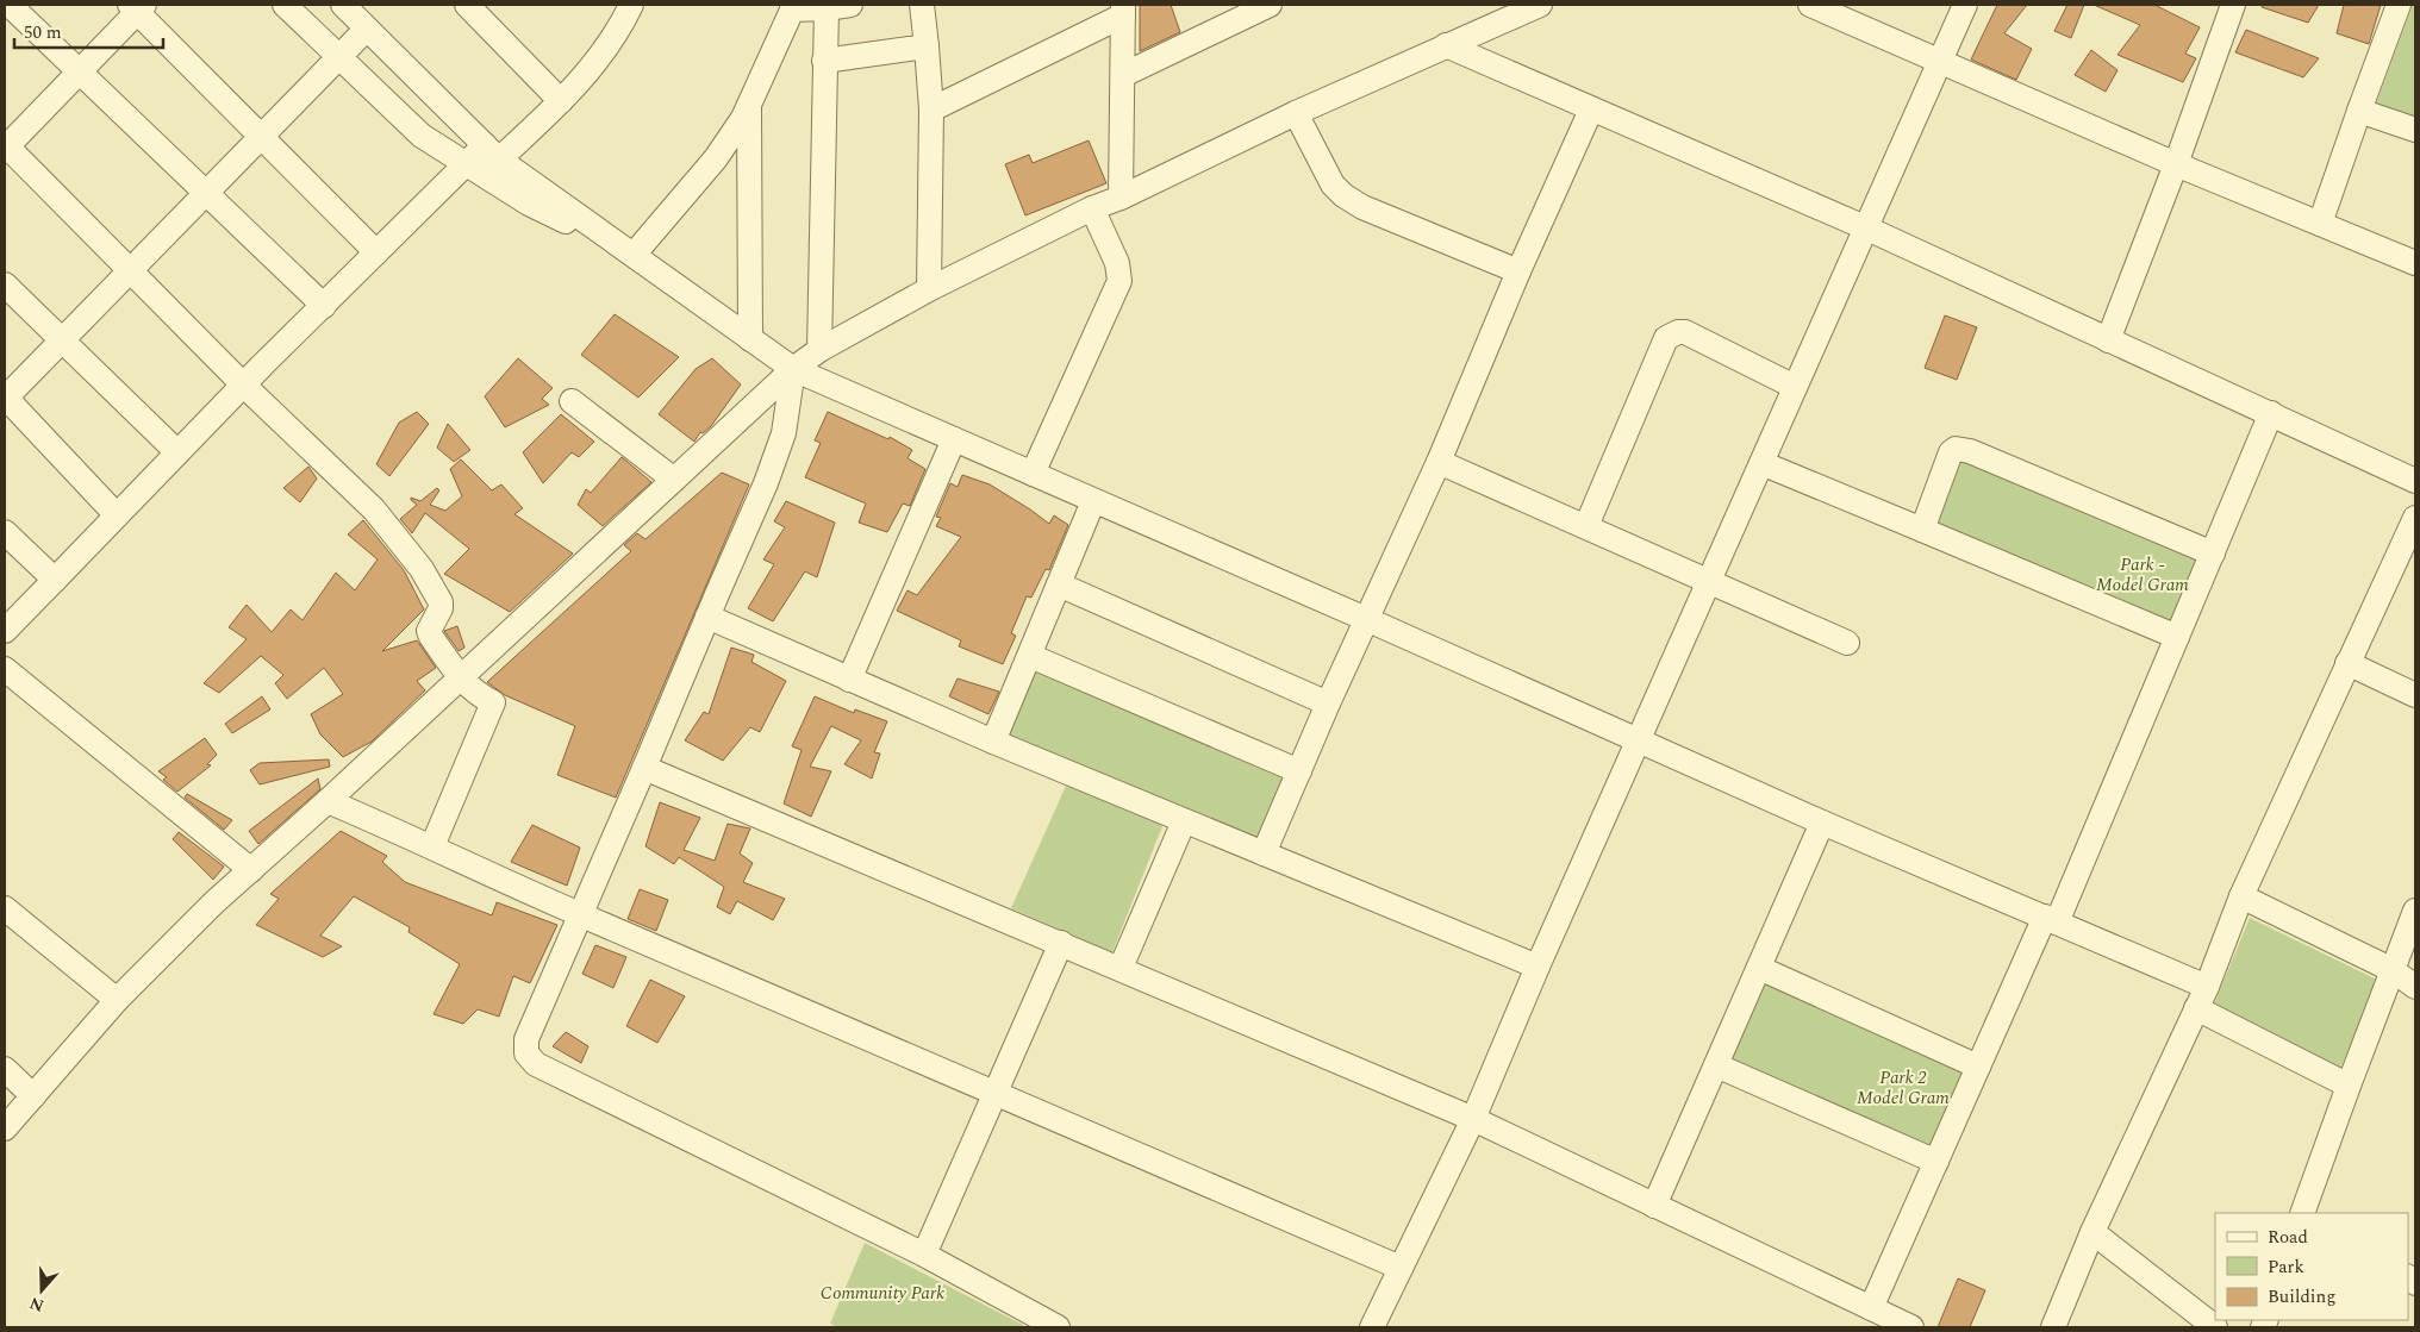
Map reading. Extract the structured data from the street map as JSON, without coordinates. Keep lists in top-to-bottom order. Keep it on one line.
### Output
{"parks":["Park - Model Gram","Park 2 Model Gram","Community Park"],"legend":["Road","Park","Building"],"scale_bar":"50 m","north":"bottom"}
